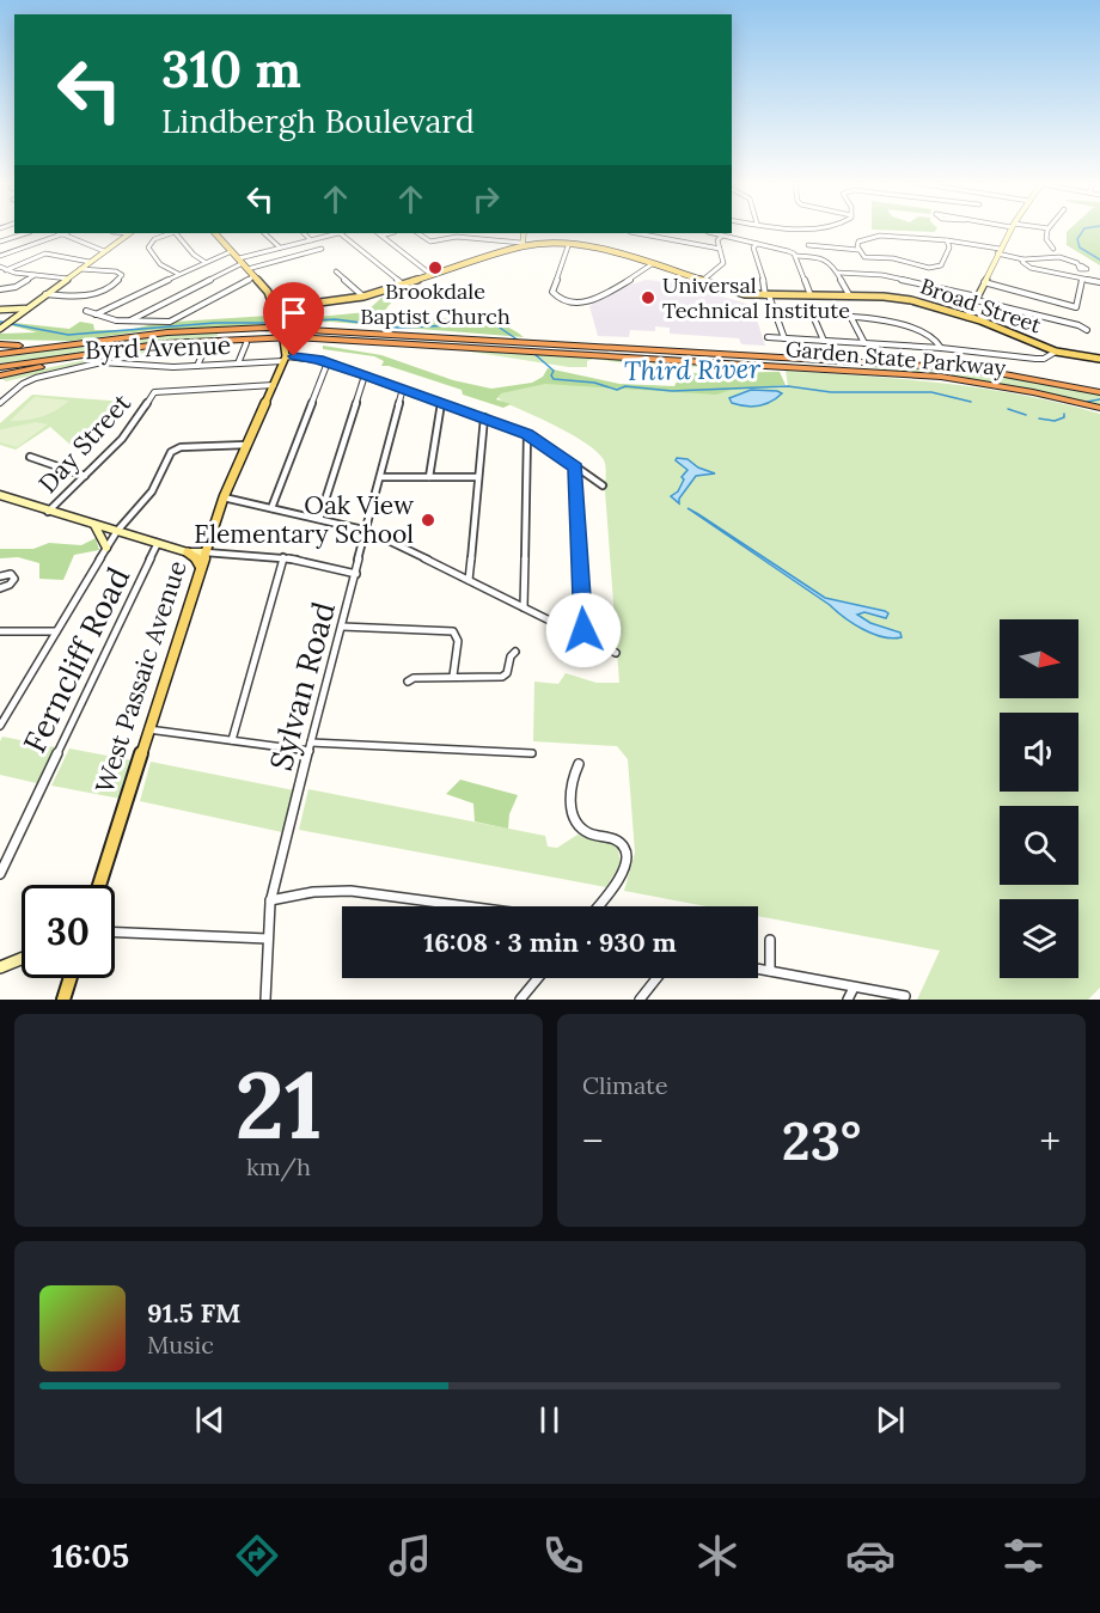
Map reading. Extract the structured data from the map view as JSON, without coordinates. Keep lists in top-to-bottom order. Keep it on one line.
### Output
{"streets":{"highway":["Garden State Parkway"],"main road":["Broad Street","West Passaic Avenue"],"street":["Byrd Avenue","Day Street","Ferncliff Road","Sylvan Road"]},"crossings":[["Broad Street","West Passaic Avenue"],["Byrd Avenue","West Passaic Avenue"],["Byrd Avenue","Sylvan Road"],["Day Street","West Passaic Avenue"]],"water":["Third River"],"places":["Brookdale Baptist Church","Universal Technical Institute","Oak View Elementary School"],"north":"right","page":{"turn":["310 m","Lindbergh Boulevard"],"limit":"30","trip":"16:08 · 3 min · 930 m","tile":[["21","km/h"],"Climate"],"heat":["−","23°","+"],"song":["91.5 FM","Music"],"tabs":"16:05"}}
